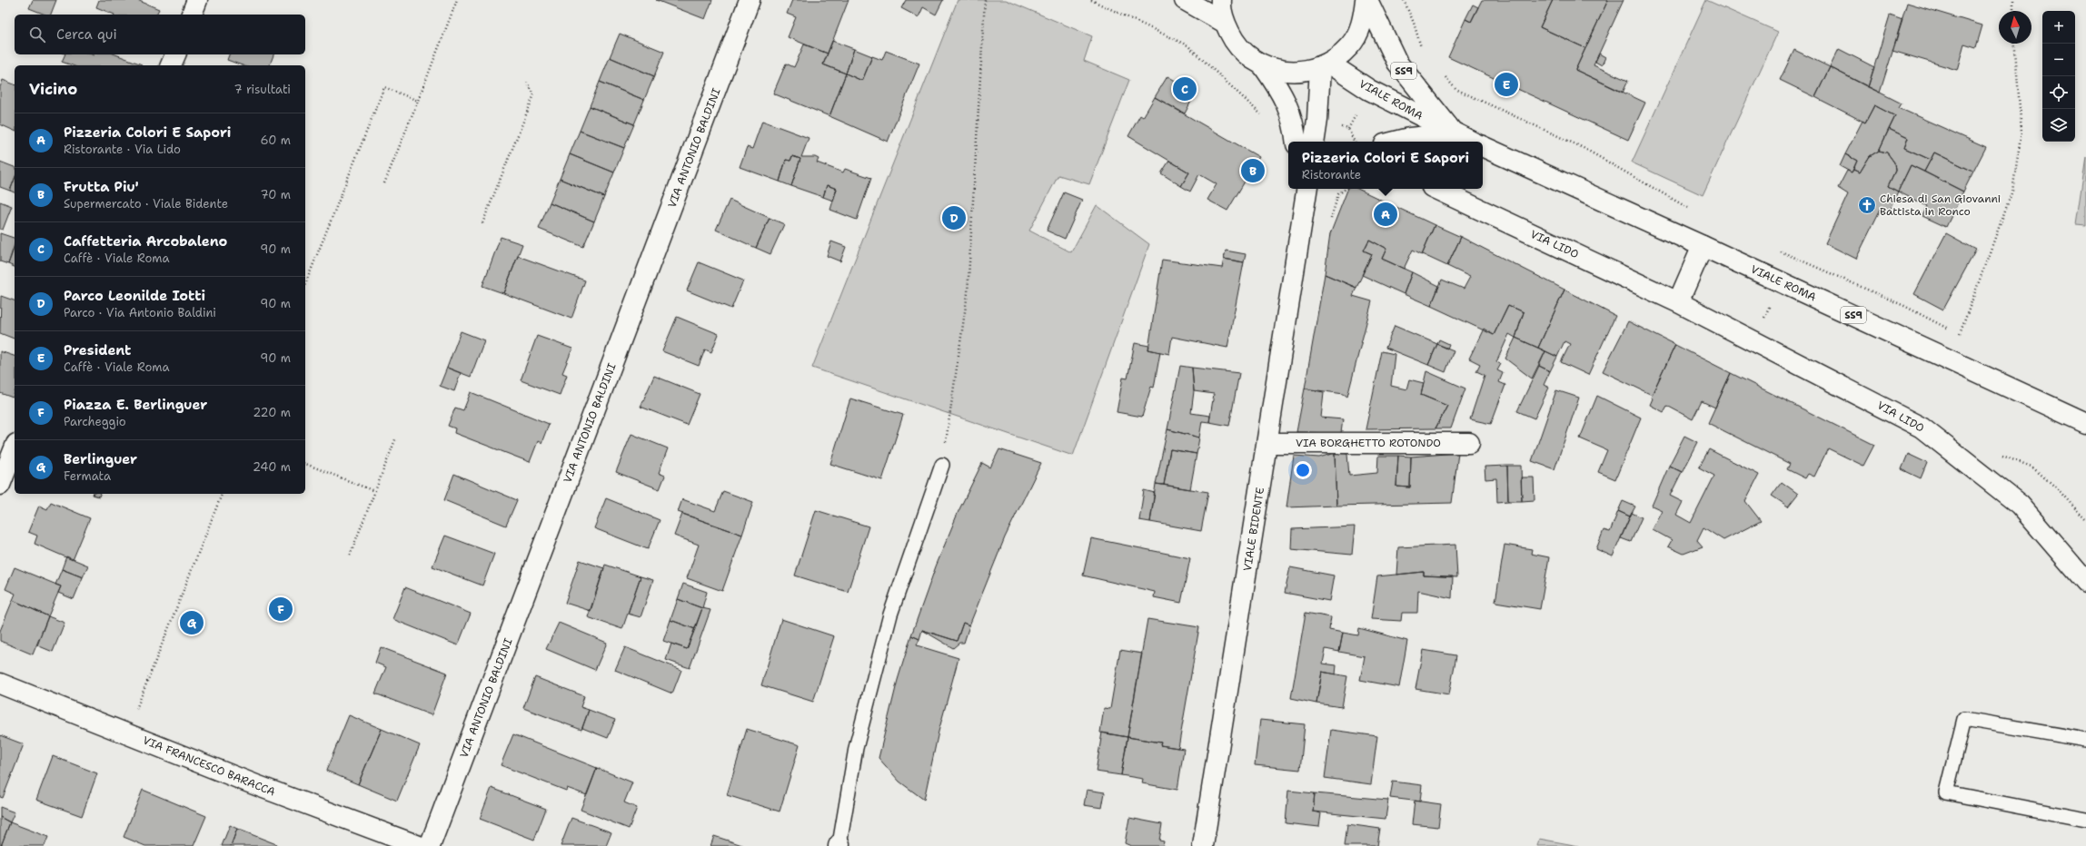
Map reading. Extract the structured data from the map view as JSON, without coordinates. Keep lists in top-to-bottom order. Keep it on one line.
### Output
{"streets":{"street":["SS9","VIALE ROMA","VIA ANTONIO BALDINI","VIA LIDO","VIA BORGHETTO ROTONDO","VIALE BIDENTE","VIA FRANCESCO BARACCA"]},"crossings":[["VIA BORGHETTO ROTONDO","VIALE BIDENTE"]],"places":{"church":["Chiesa di San Giovanni Battista in Ronco"]},"north":"top","page":{"map_buttons":["+","−"],"search":"Cerca qui","heading":["Vicino","7 risultati"],"pins":["E","C","B","A","D","F","G"],"list":[{"mark":"A","name":"Pizzeria Colori E Sapori","note":"Ristorante · Via Lido","value":"60 m"},{"mark":"B","name":"Frutta Piu'","note":"Supermercato · Viale Bidente","value":"70 m"},{"mark":"C","name":"Caffetteria Arcobaleno","note":"Caffè · Viale Roma","value":"90 m"},{"mark":"D","name":"Parco Leonilde Iotti","note":"Parco · Via Antonio Baldini","value":"90 m"},{"mark":"E","name":"President","note":"Caffè · Viale Roma","value":"90 m"},{"mark":"F","name":"Piazza E. Berlinguer","note":"Parcheggio","value":"220 m"},{"mark":"G","name":"Berlinguer","note":"Fermata","value":"240 m"}],"popup":["Pizzeria Colori E Sapori","Ristorante"]}}
